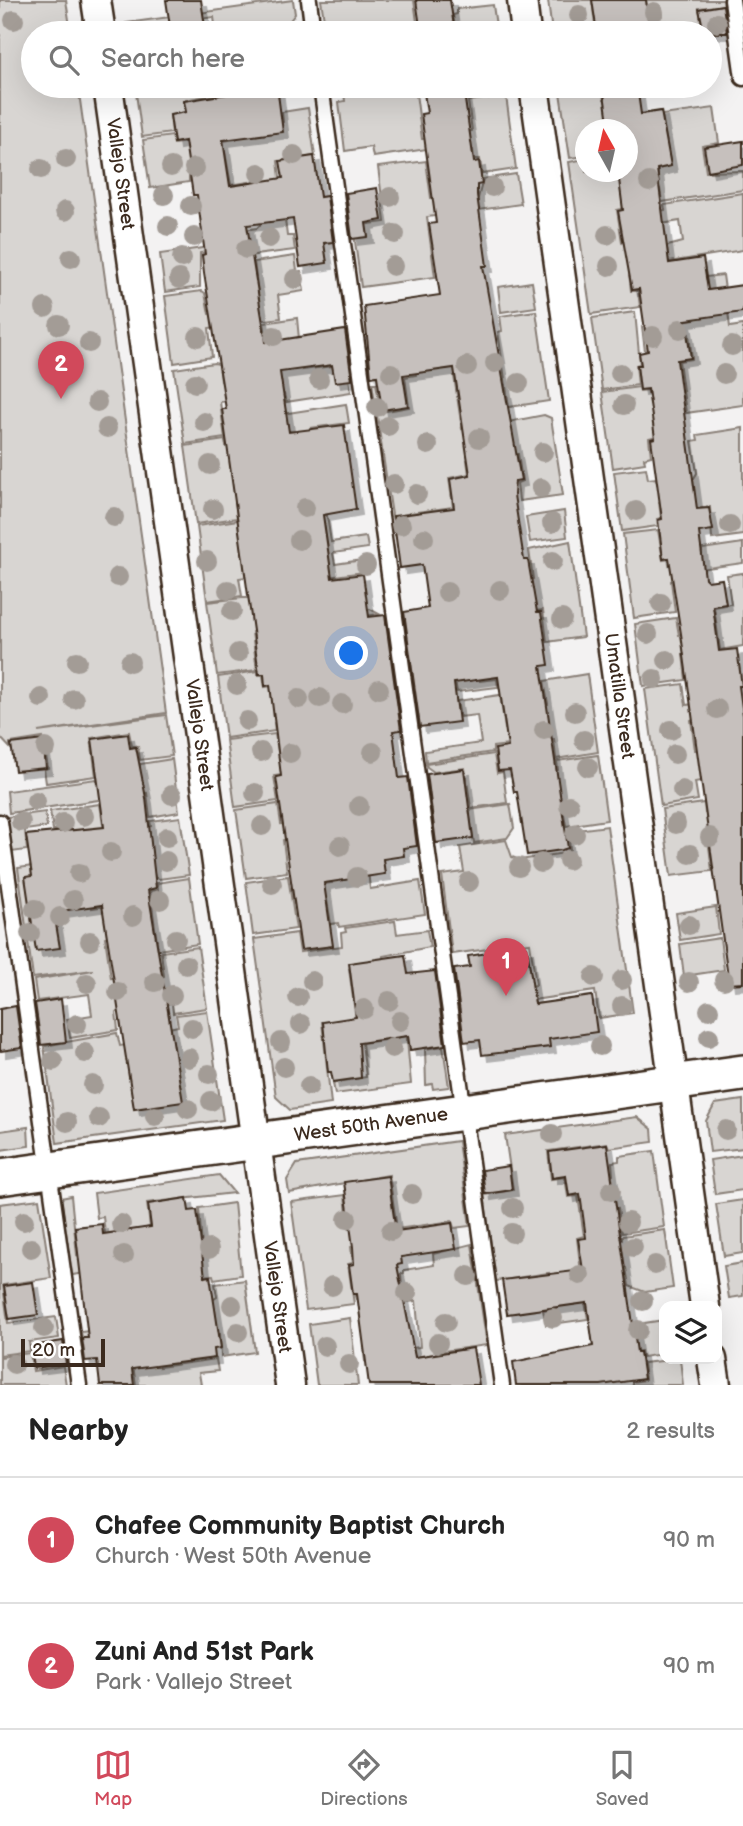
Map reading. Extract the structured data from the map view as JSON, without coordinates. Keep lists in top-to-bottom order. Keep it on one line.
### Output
{"streets":{"street":["Vallejo Street","Umatilla Street","West 50th Avenue"]},"crossings":[["Vallejo Street","West 50th Avenue"],["Umatilla Street","West 50th Avenue"]],"scale_bar":"20 m","north":"top","page":{"search":"Search here","pins":["2","1"],"scale":"20 m","heading":["Nearby","2 results"],"list":[{"mark":"1","name":"Chafee Community Baptist Church","note":"Church · West 50th Avenue","value":"90 m"},{"mark":"2","name":"Zuni And 51st Park","note":"Park · Vallejo Street","value":"90 m"}],"nav":["Map","Directions","Saved"]}}
